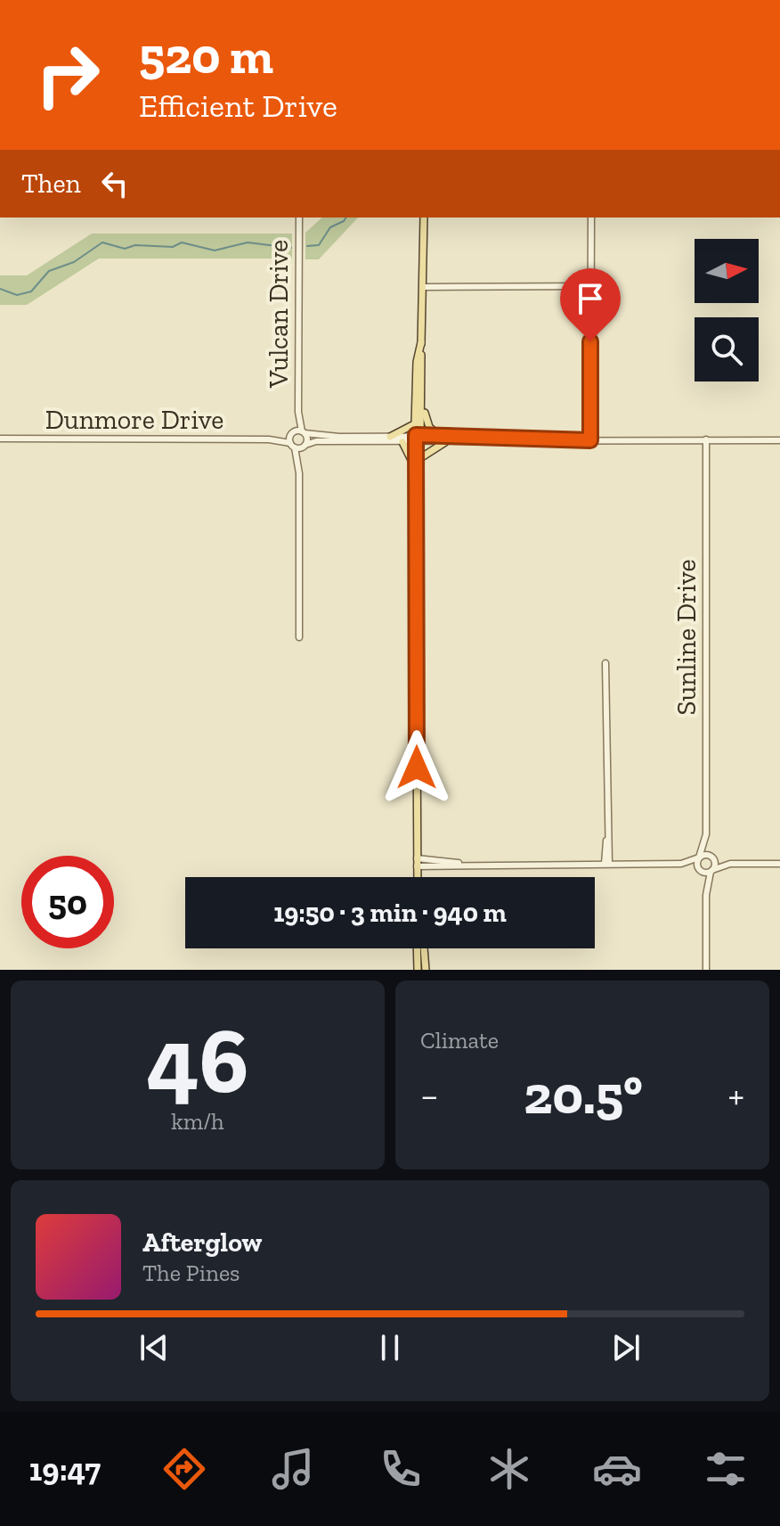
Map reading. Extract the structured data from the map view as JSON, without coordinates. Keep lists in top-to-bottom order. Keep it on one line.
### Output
{"streets":{"street":["Vulcan Drive","Dunmore Drive","Sunline Drive"]},"crossings":[["Vulcan Drive","Dunmore Drive"]],"north":"right","page":{"turn":["520 m","Efficient Drive"],"then":"Then","limit":"50","trip":"19:50 · 3 min · 940 m","tile":[["46","km/h"],"Climate"],"heat":["−","20.5°","+"],"song":["Afterglow","The Pines"],"tabs":"19:47"}}
